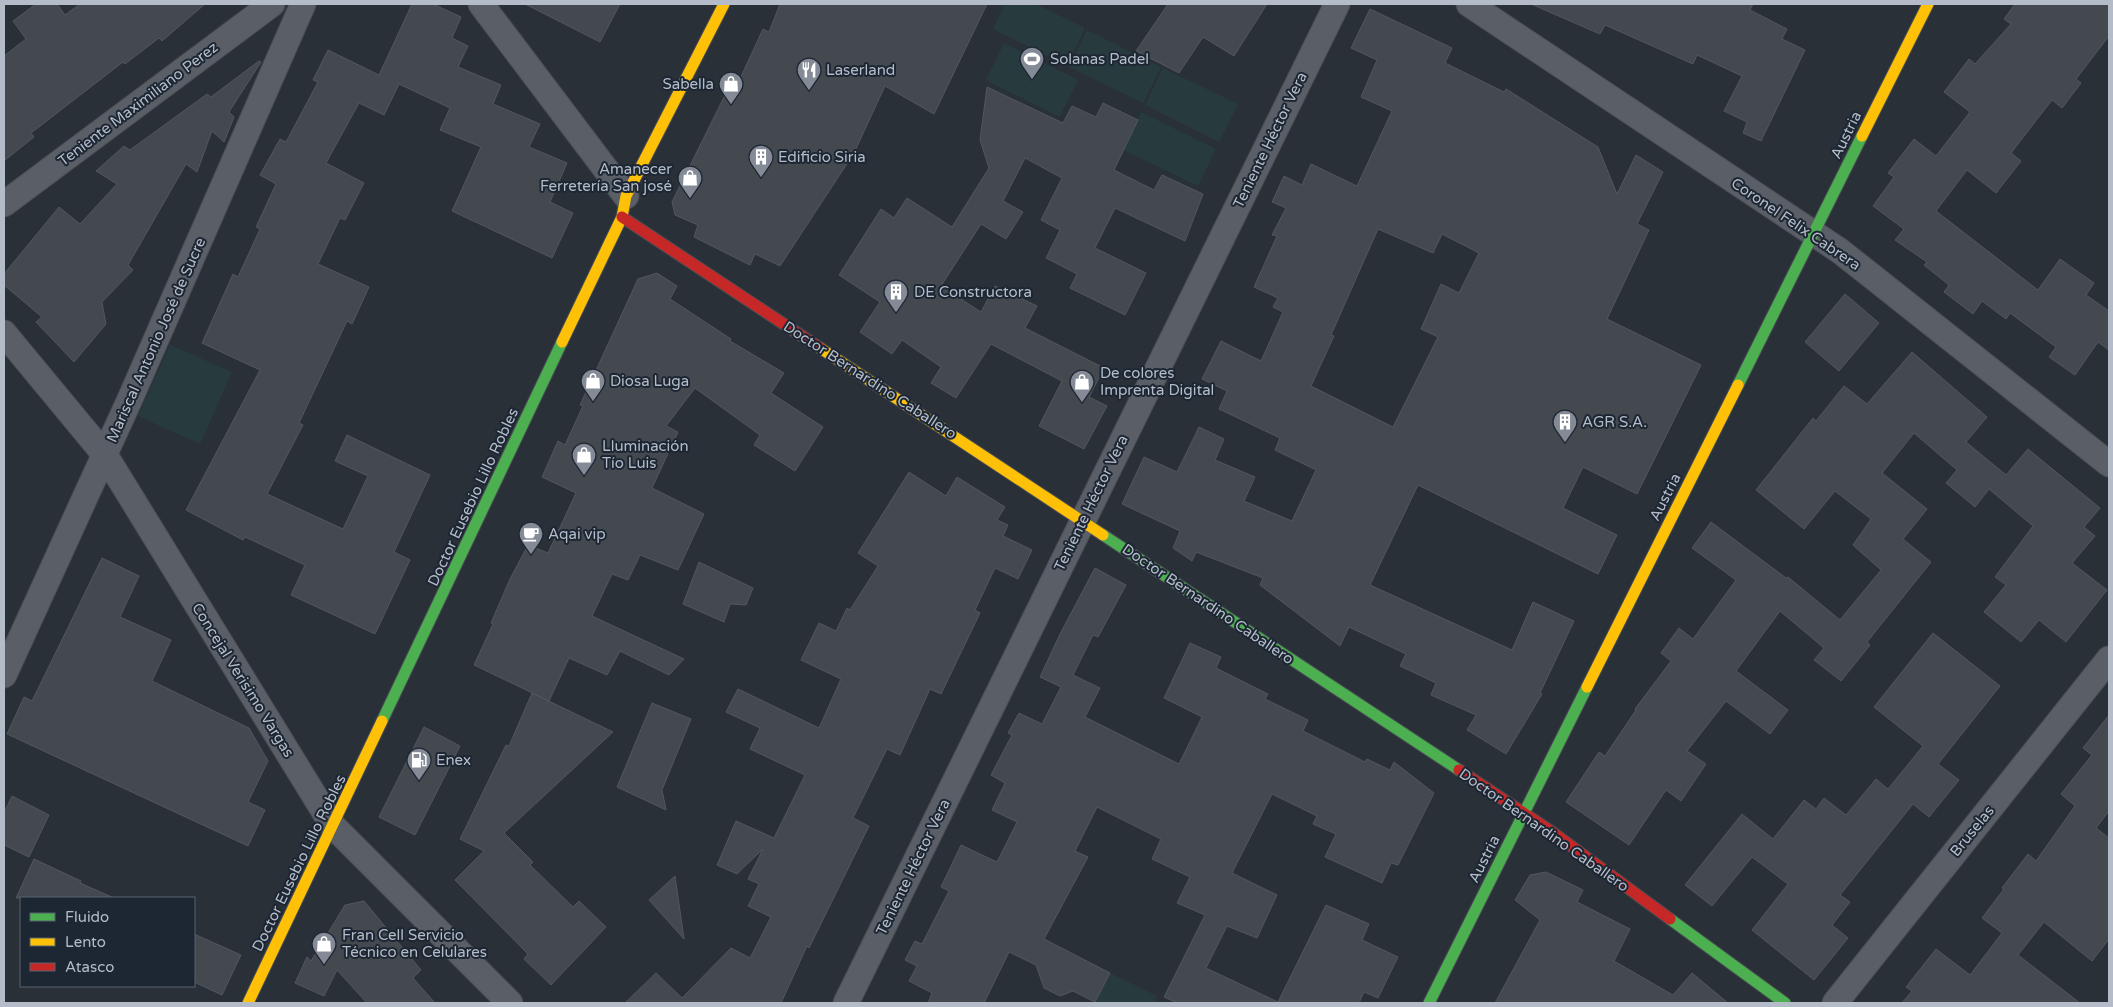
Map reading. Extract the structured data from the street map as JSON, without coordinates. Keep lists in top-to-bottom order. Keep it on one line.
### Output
{"streets":{"street":["Teniente Maximiliano Perez","Austria","Teniente Héctor Vera","Coronel Felix Cabrera","Mariscal Antonio José de Sucre","Doctor Bernardino Caballero","Doctor Eusebio Lillo Robles","Concejal Verisimo Vargas","Bruselas"]},"crossings":[["Austria","Coronel Felix Cabrera"],["Austria","Doctor Bernardino Caballero"],["Teniente Héctor Vera","Doctor Bernardino Caballero"],["Mariscal Antonio José de Sucre","Concejal Verisimo Vargas"],["Doctor Bernardino Caballero","Doctor Eusebio Lillo Robles"],["Doctor Eusebio Lillo Robles","Concejal Verisimo Vargas"]],"places":{"sports":["Solanas Padel"],"restaurant":["Laserland"],"shop":["Sabella","Amanecer Ferretería San josé","Diosa Luga","De colores Imprenta Digital","Lluminación Tío Luis","Fran Cell Servicio Técnico en Celulares"],"building":["Edificio Siria","DE Constructora","AGR S.A."],"cafe":["Aqai vip"],"fuel station":["Enex"]},"legend":["Fluido","Lento","Atasco"]}
